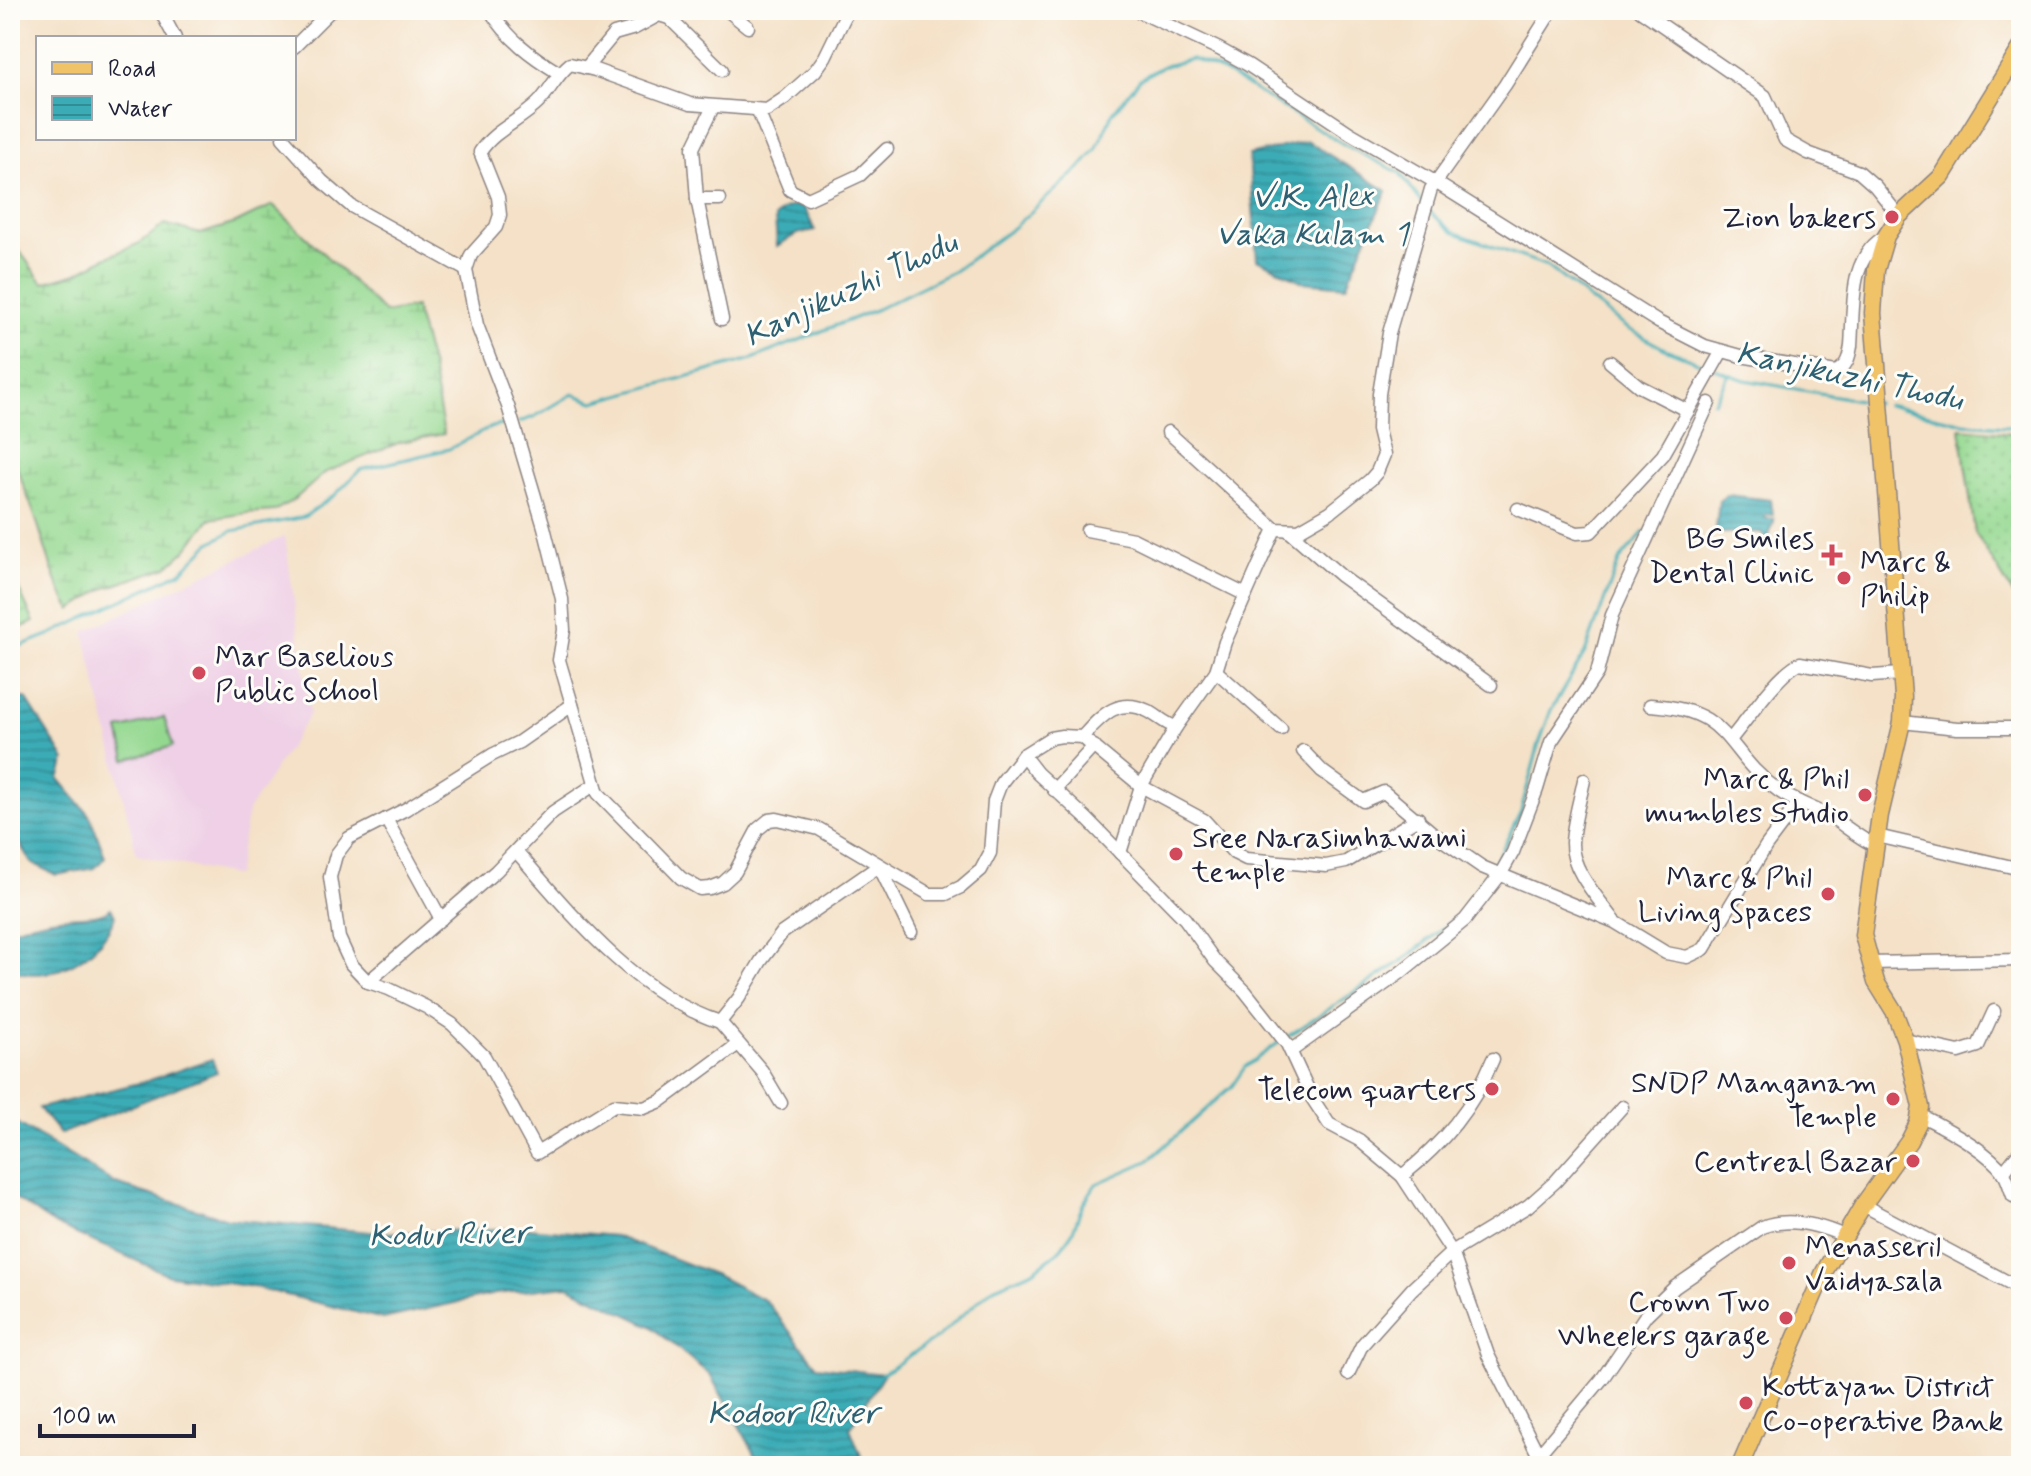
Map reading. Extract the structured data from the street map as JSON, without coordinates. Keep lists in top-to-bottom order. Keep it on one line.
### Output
{"water":["V.K. Alex Vaka Kulam 1","Kanjikuzhi Thodu","Kodur River","Kodoor River"],"places":{"other":["Zion bakers","Marc & Philip","Mar Baselious Public School","Marc & Phil mumbles Studio","Sree Narasimhawami temple","Marc & Phil Living Spaces","Telecom quarters","SNDP Manganam Temple","Centreal Bazar","Menasseril Vaidyasala","Crown Two Wheelers garage","Kottayam District Co-operative Bank"],"health":["BG Smiles Dental Clinic"]},"legend":["Road","Water"],"scale_bar":"100 m"}
